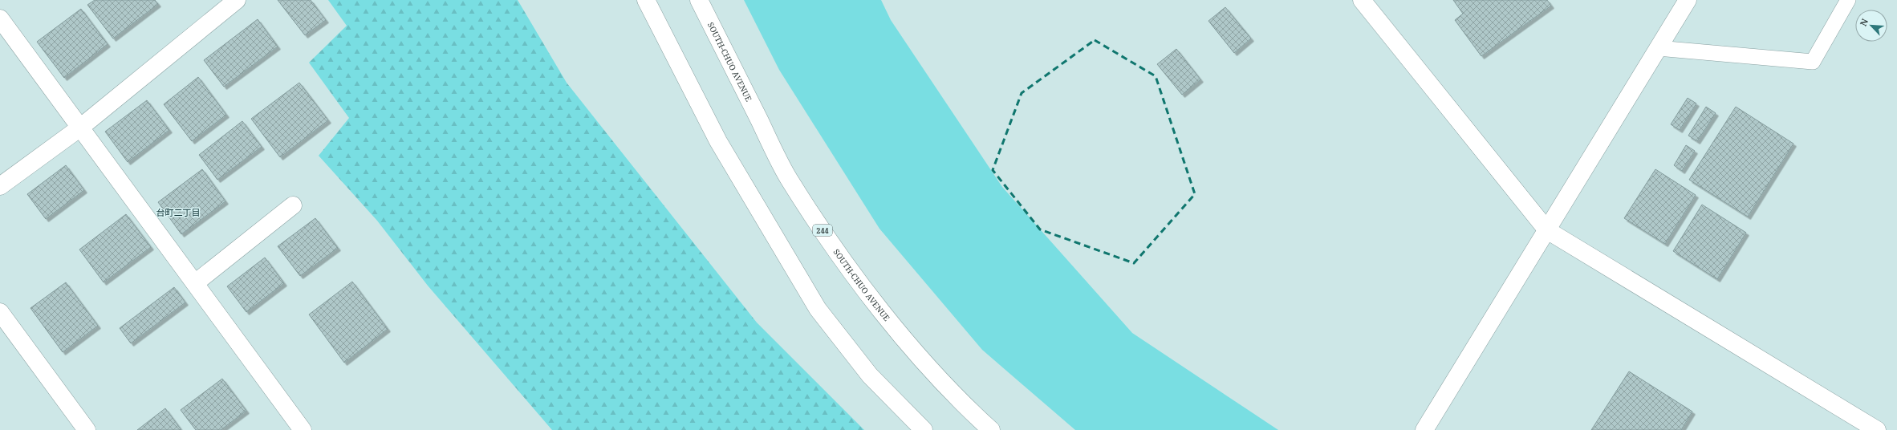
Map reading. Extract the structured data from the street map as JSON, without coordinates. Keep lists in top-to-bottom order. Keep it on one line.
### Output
{"streets":{"main road":["SOUTH-CHUO AVENUE","244"]},"districts":["台町二丁目"],"north":"top left"}
